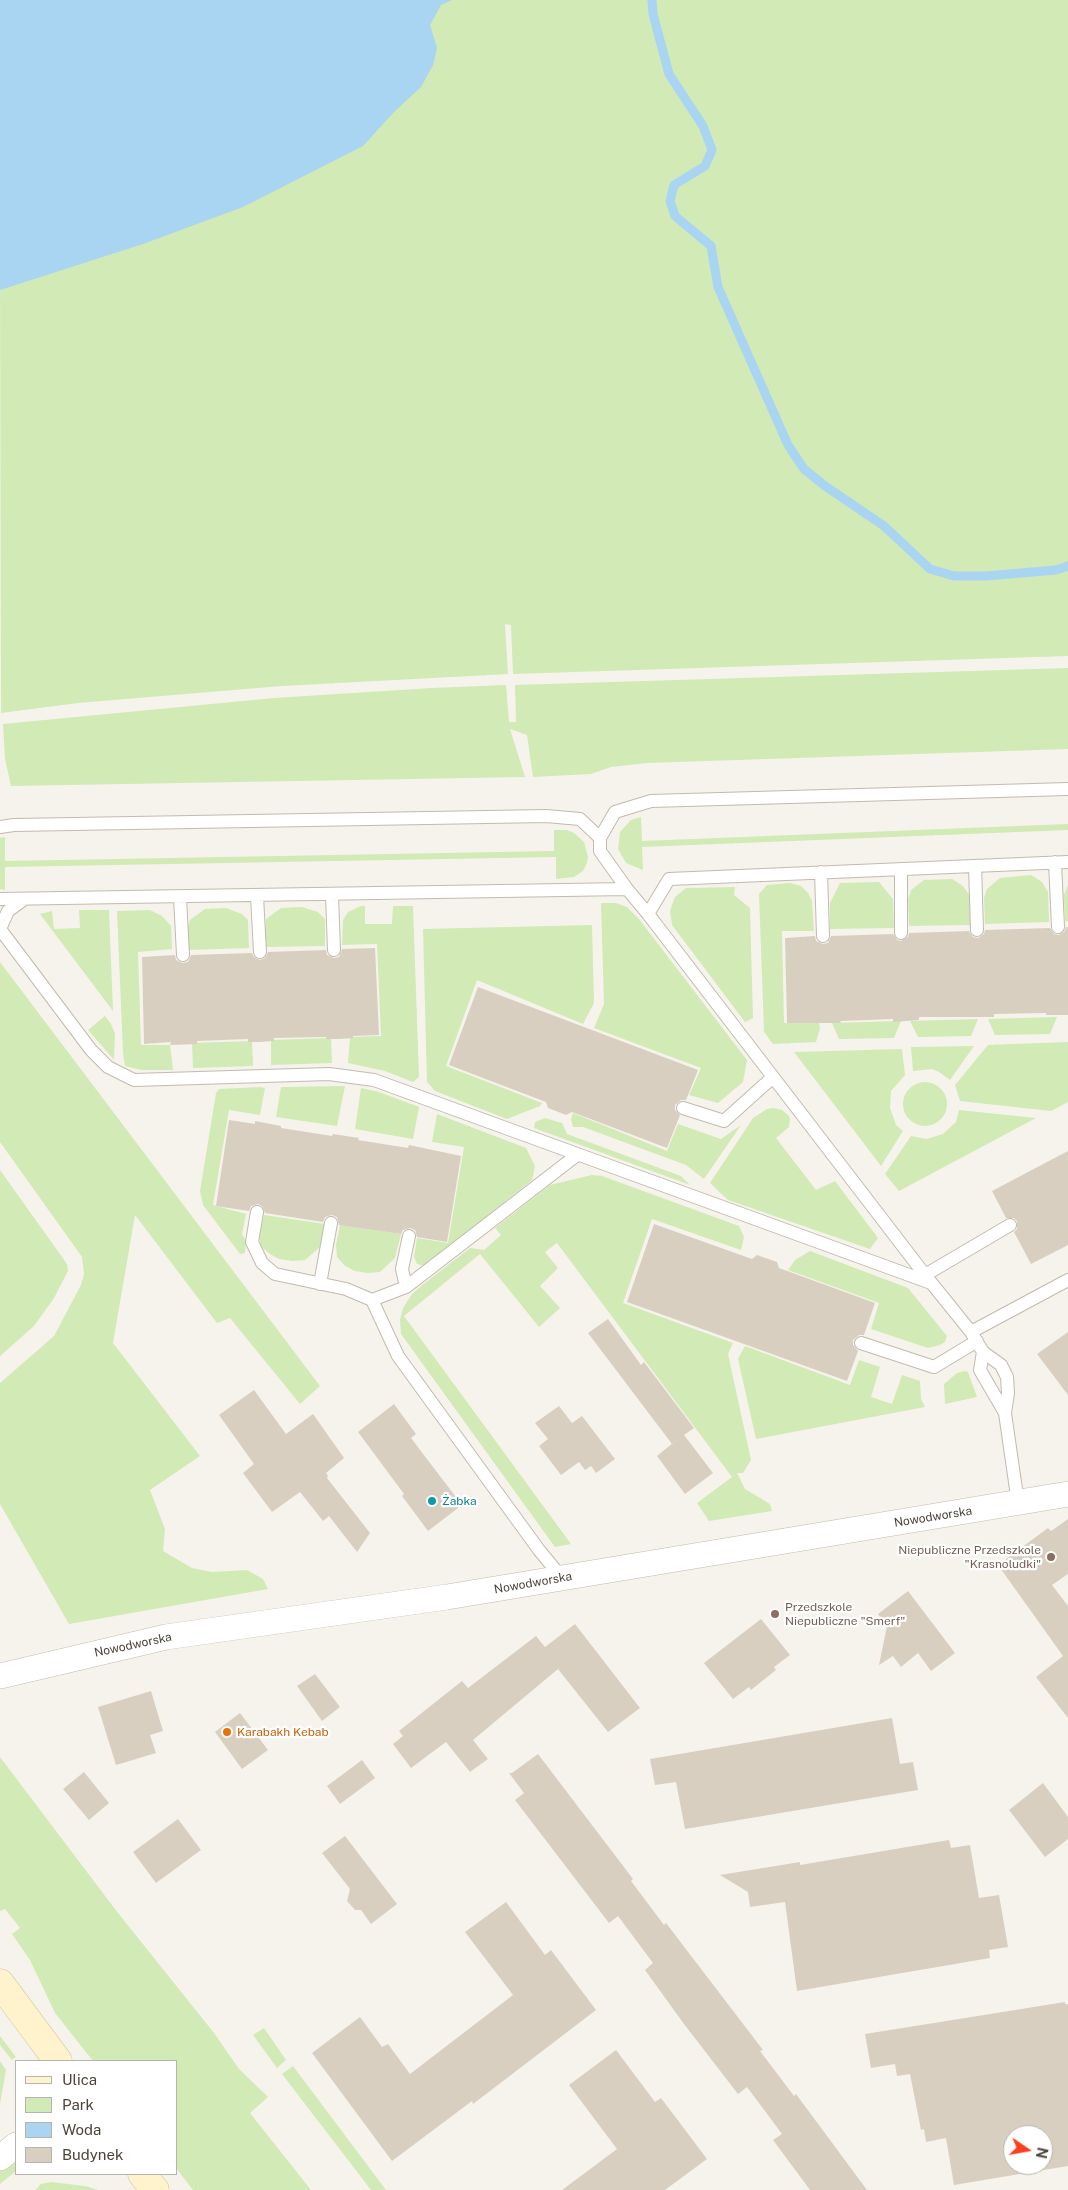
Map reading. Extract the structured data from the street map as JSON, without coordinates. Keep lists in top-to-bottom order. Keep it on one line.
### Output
{"streets":{"street":["Nowodworska"]},"places":["Żabka","Niepubliczne Przedszkole \"Krasnoludki\"","Przedszkole Niepubliczne \"Smerf\"","Karabakh Kebab"],"legend":["Ulica","Park","Woda","Budynek"],"north":"right"}
